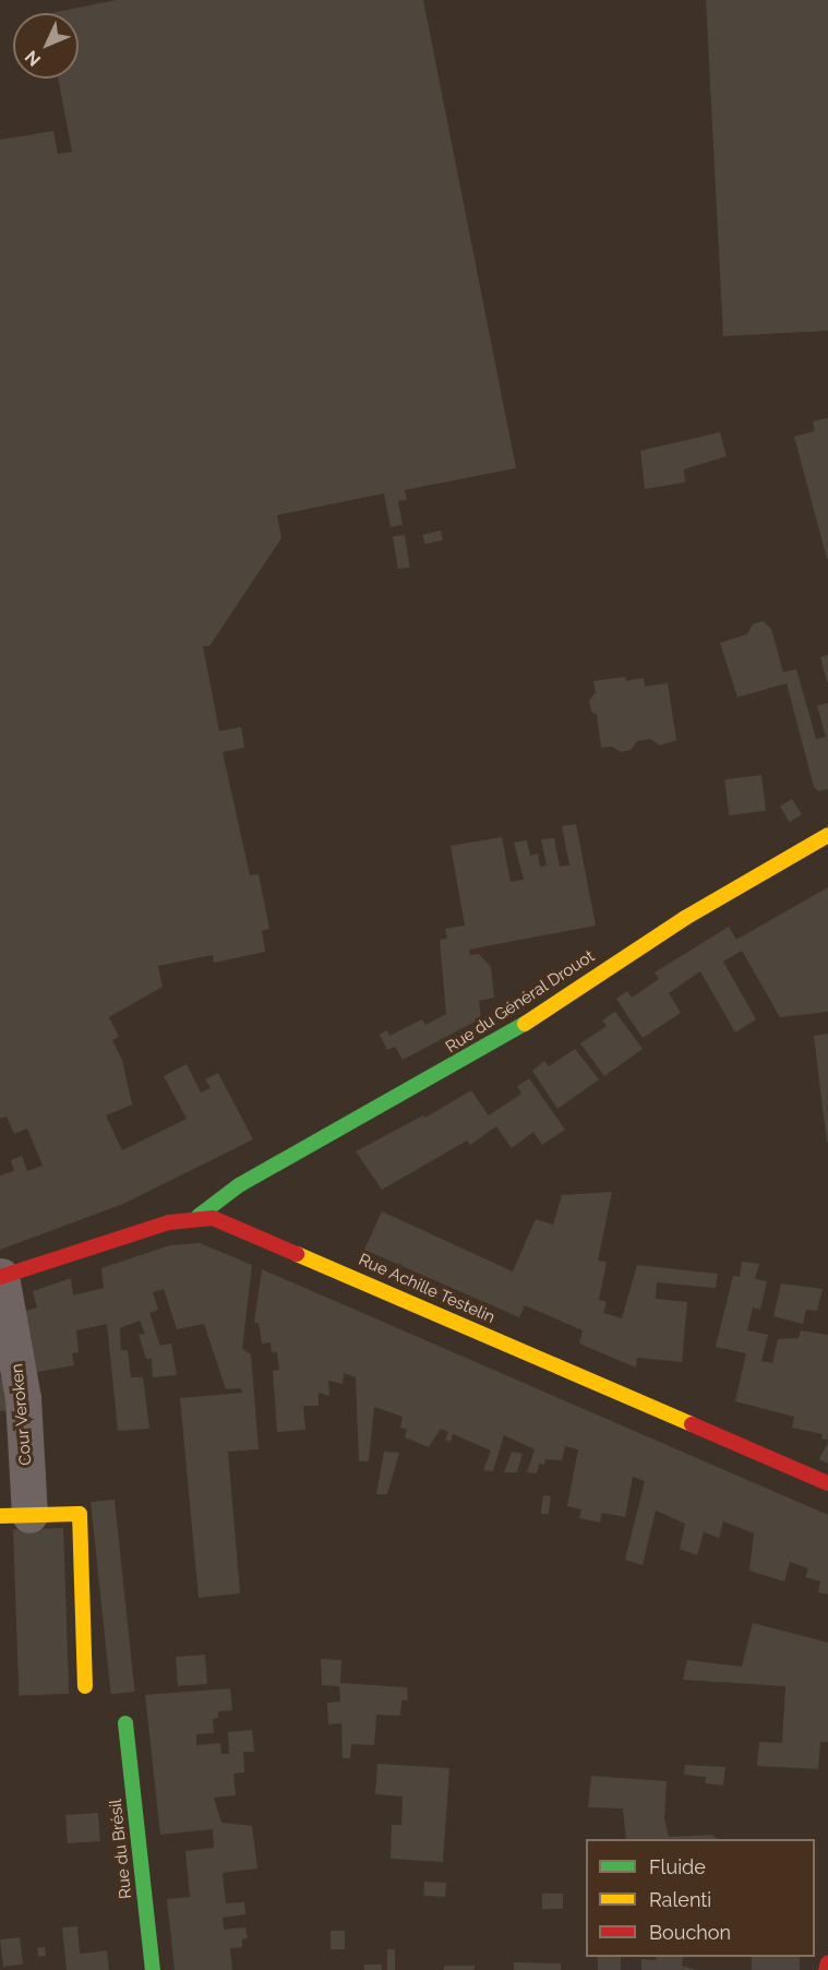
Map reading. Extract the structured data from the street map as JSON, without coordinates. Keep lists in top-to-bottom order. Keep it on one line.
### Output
{"streets":{"street":["Rue du Général Drouot","Rue Achille Testelin","Cour Veroken","Rue du Brésil"]},"crossings":[["Rue du Général Drouot","Rue Achille Testelin"]],"legend":["Fluide","Ralenti","Bouchon"],"north":"bottom left"}
